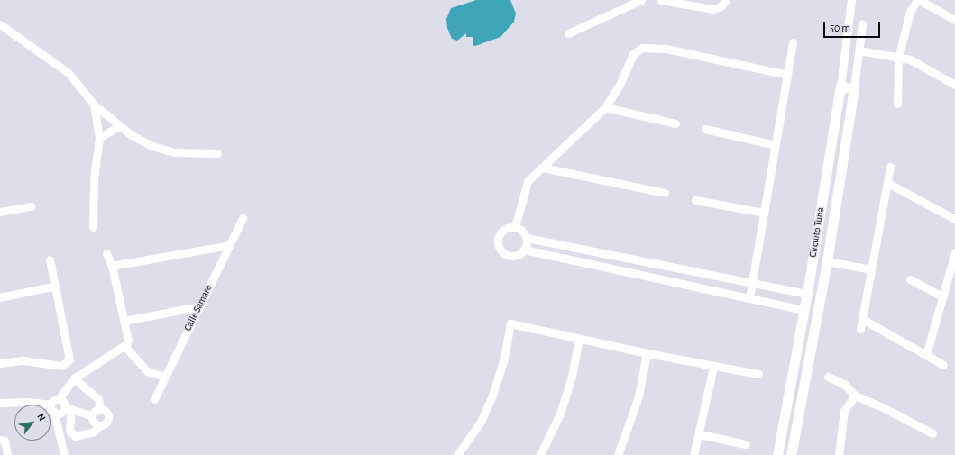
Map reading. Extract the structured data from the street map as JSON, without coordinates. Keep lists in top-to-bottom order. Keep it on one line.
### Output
{"streets":{"street":["Circuito Tuna","Calle Samare"]},"scale_bar":"50 m","north":"top right"}
